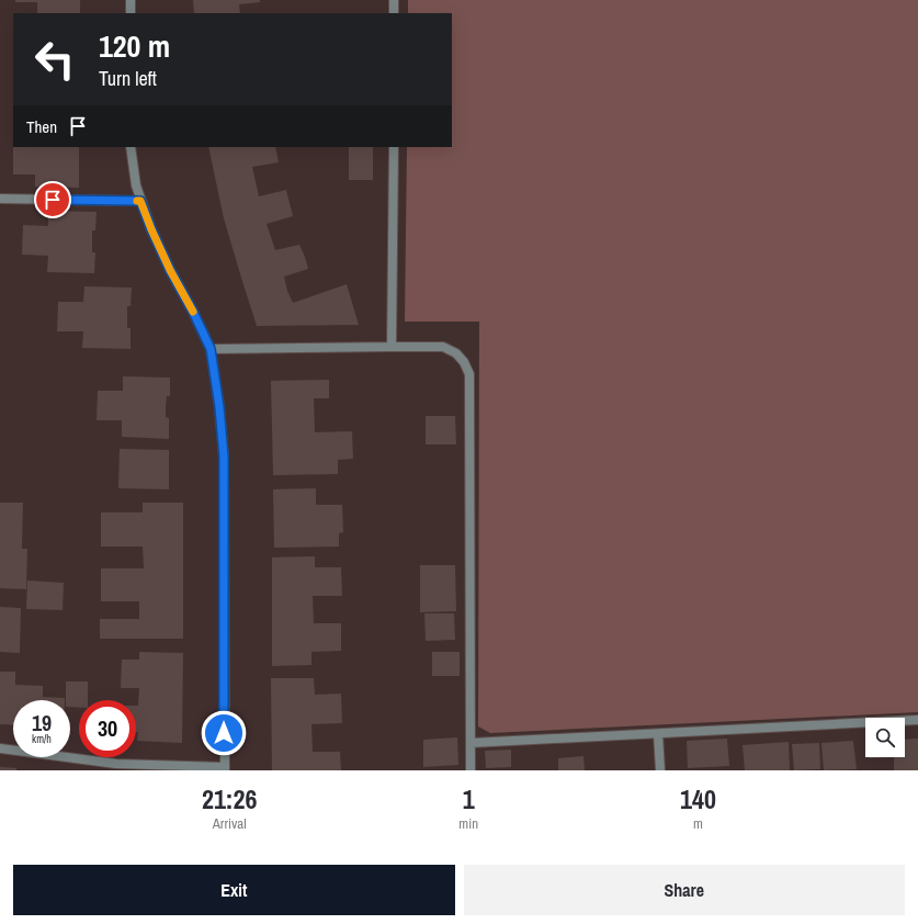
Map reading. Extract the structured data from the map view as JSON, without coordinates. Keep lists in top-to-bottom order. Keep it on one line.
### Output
{"page":{"turn":["120 m","Turn left"],"then":"Then","speed":"19 km/h","limit":"30","eta":["21:26","Arrival","1","min","140","m"],"buttons":["Exit","Share"]}}
